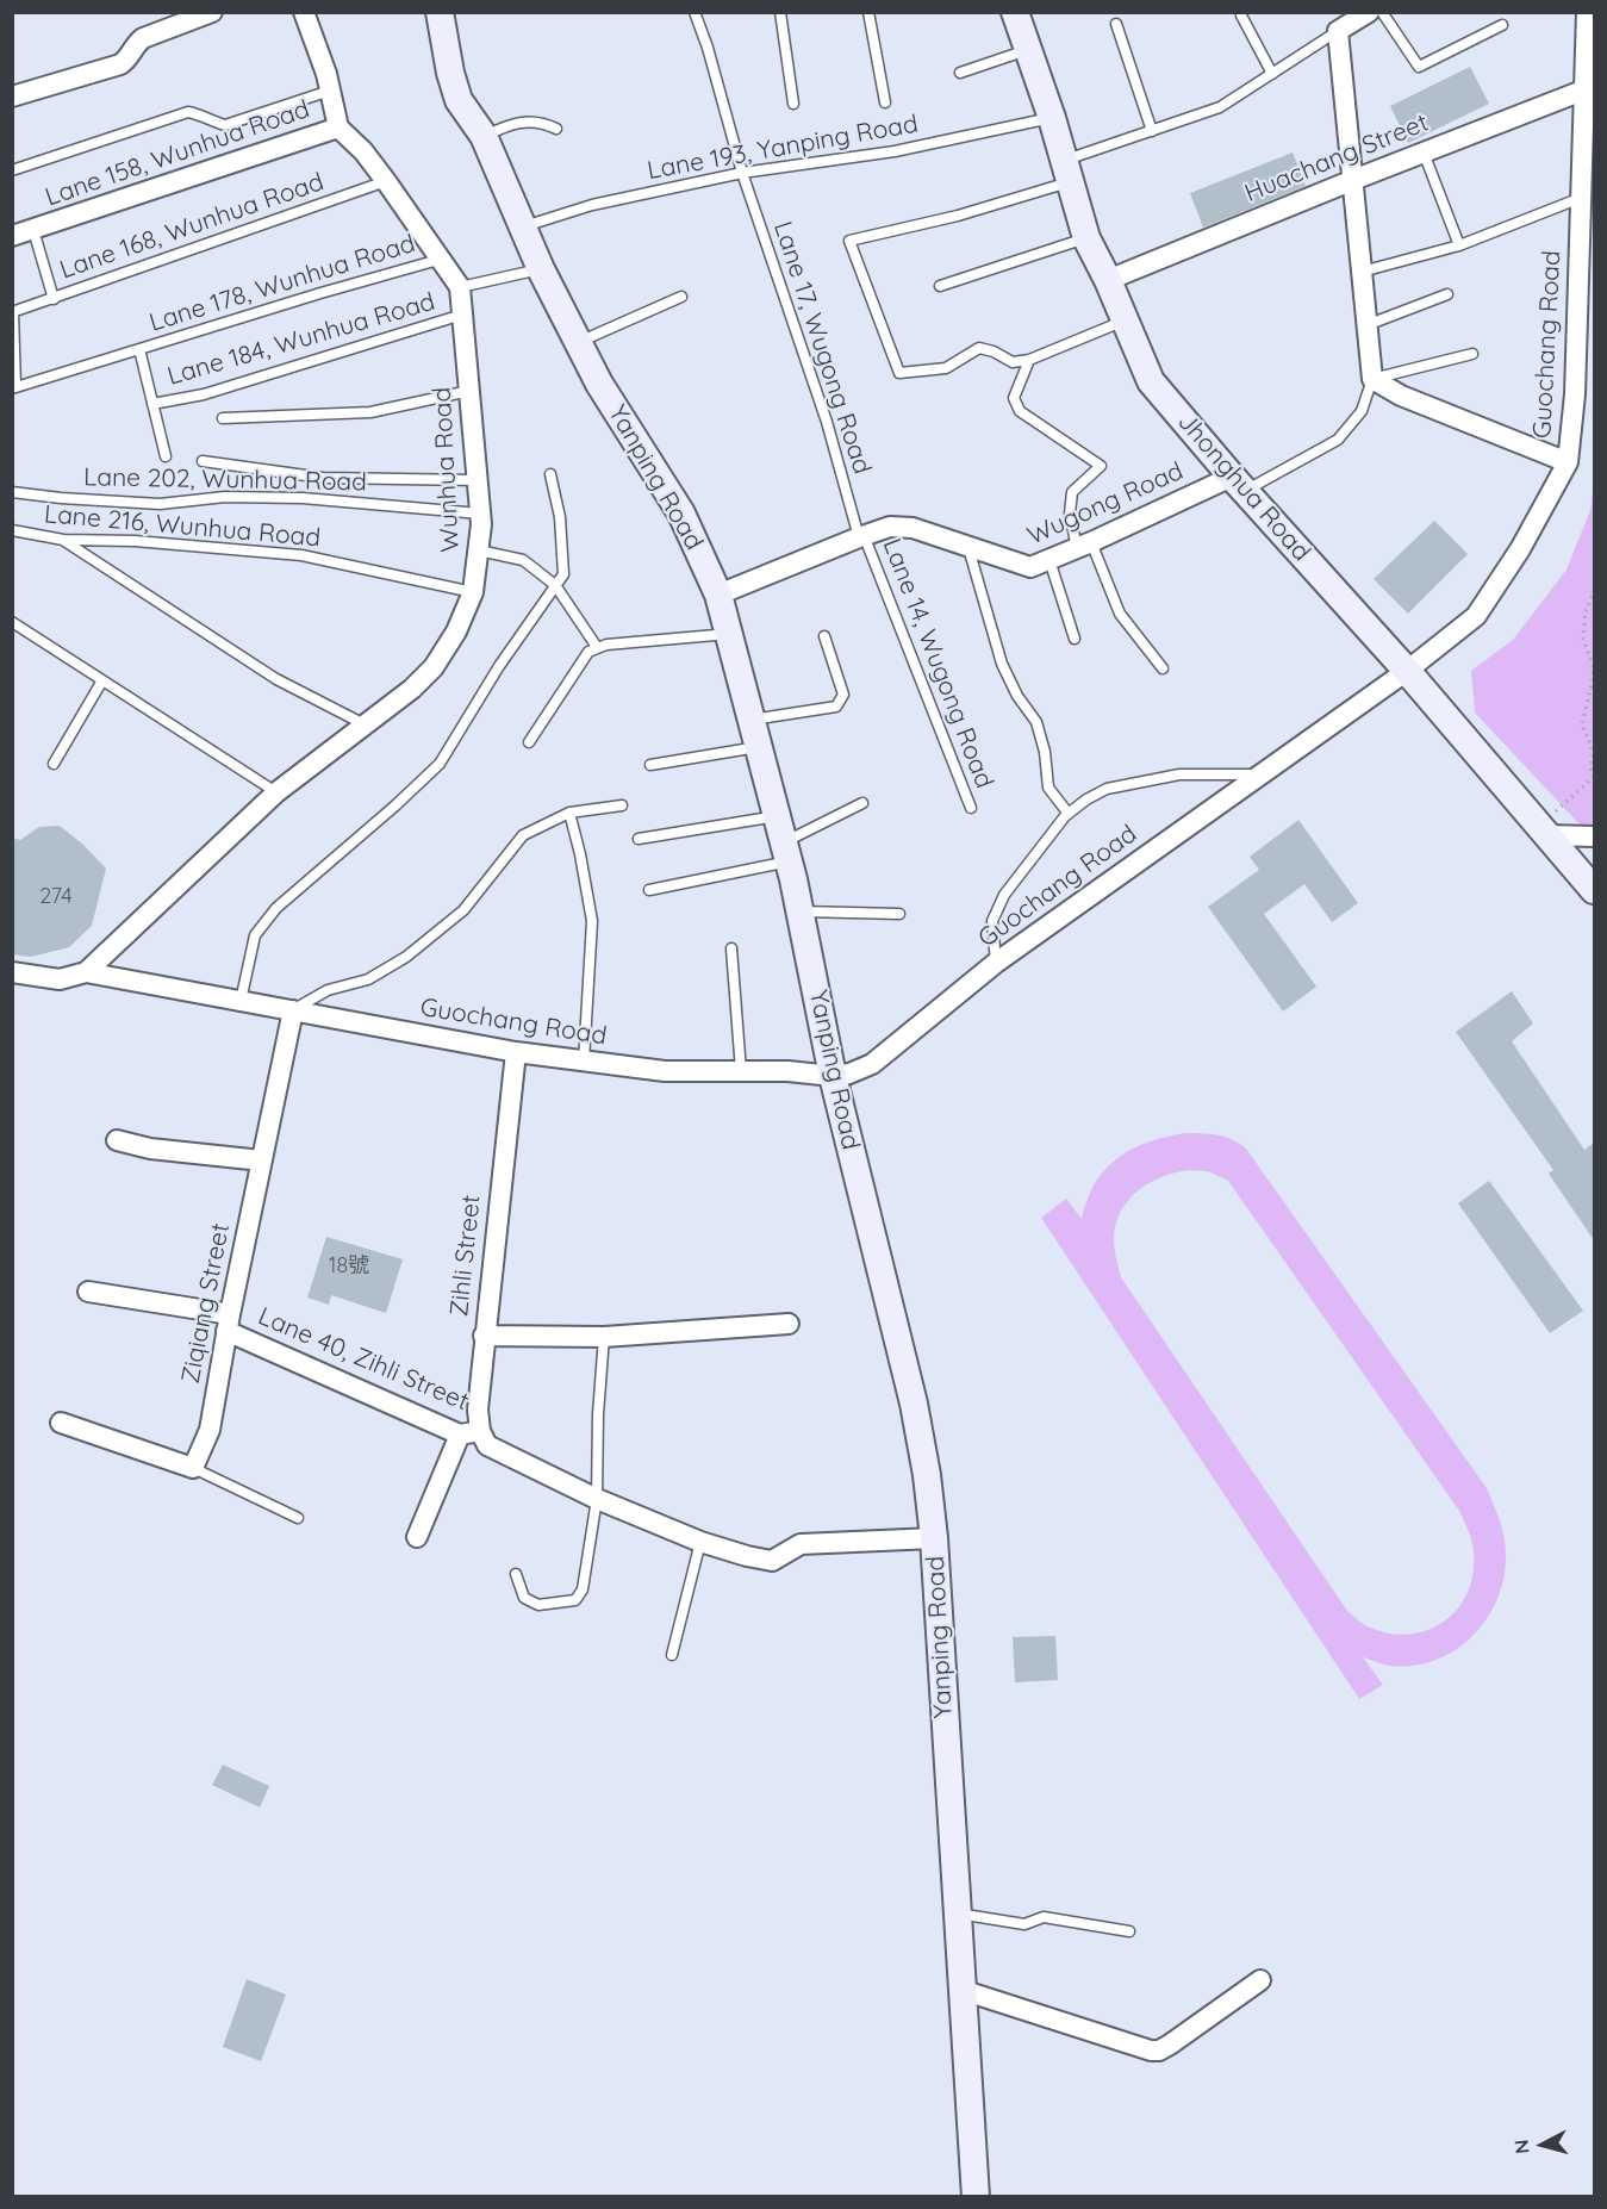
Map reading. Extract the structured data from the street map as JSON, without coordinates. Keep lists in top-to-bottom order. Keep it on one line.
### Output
{"streets":{"street":["Lane 158, Wunhua Road","Huachang Street","Guochang Road","Wunhua Road","Yanping Road","Jhonghua Road","Wugong Road","Zihli Street","Ziqiang Street","Lane 40, Zihli Street"],"lane":["Lane 193, Yanping Road","Lane 168, Wunhua Road","Lane 178, Wunhua Road","Lane 184, Wunhua Road","Lane 17, Wugong Road","Lane 202, Wunhua Road","Lane 216, Wunhua Road","Lane 14, Wugong Road"]},"crossings":[["Lane 193, Yanping Road","Lane 17, Wugong Road"],["Lane 193, Yanping Road","Yanping Road"],["Lane 193, Yanping Road","Jhonghua Road"],["Huachang Street","Guochang Road"],["Huachang Street","Jhonghua Road"],["Lane 184, Wunhua Road","Wunhua Road"],["Guochang Road","Wunhua Road"],["Guochang Road","Yanping Road"],["Guochang Road","Jhonghua Road"],["Guochang Road","Zihli Street"],["Guochang Road","Ziqiang Street"],["Lane 17, Wugong Road","Wugong Road"],["Lane 17, Wugong Road","Lane 14, Wugong Road"],["Wunhua Road","Lane 202, Wunhua Road"],["Wunhua Road","Lane 216, Wunhua Road"],["Yanping Road","Wugong Road"],["Jhonghua Road","Wugong Road"],["Wugong Road","Lane 14, Wugong Road"],["Zihli Street","Lane 40, Zihli Street"],["Ziqiang Street","Lane 40, Zihli Street"]],"house_numbers":["274","18號"],"north":"left"}
